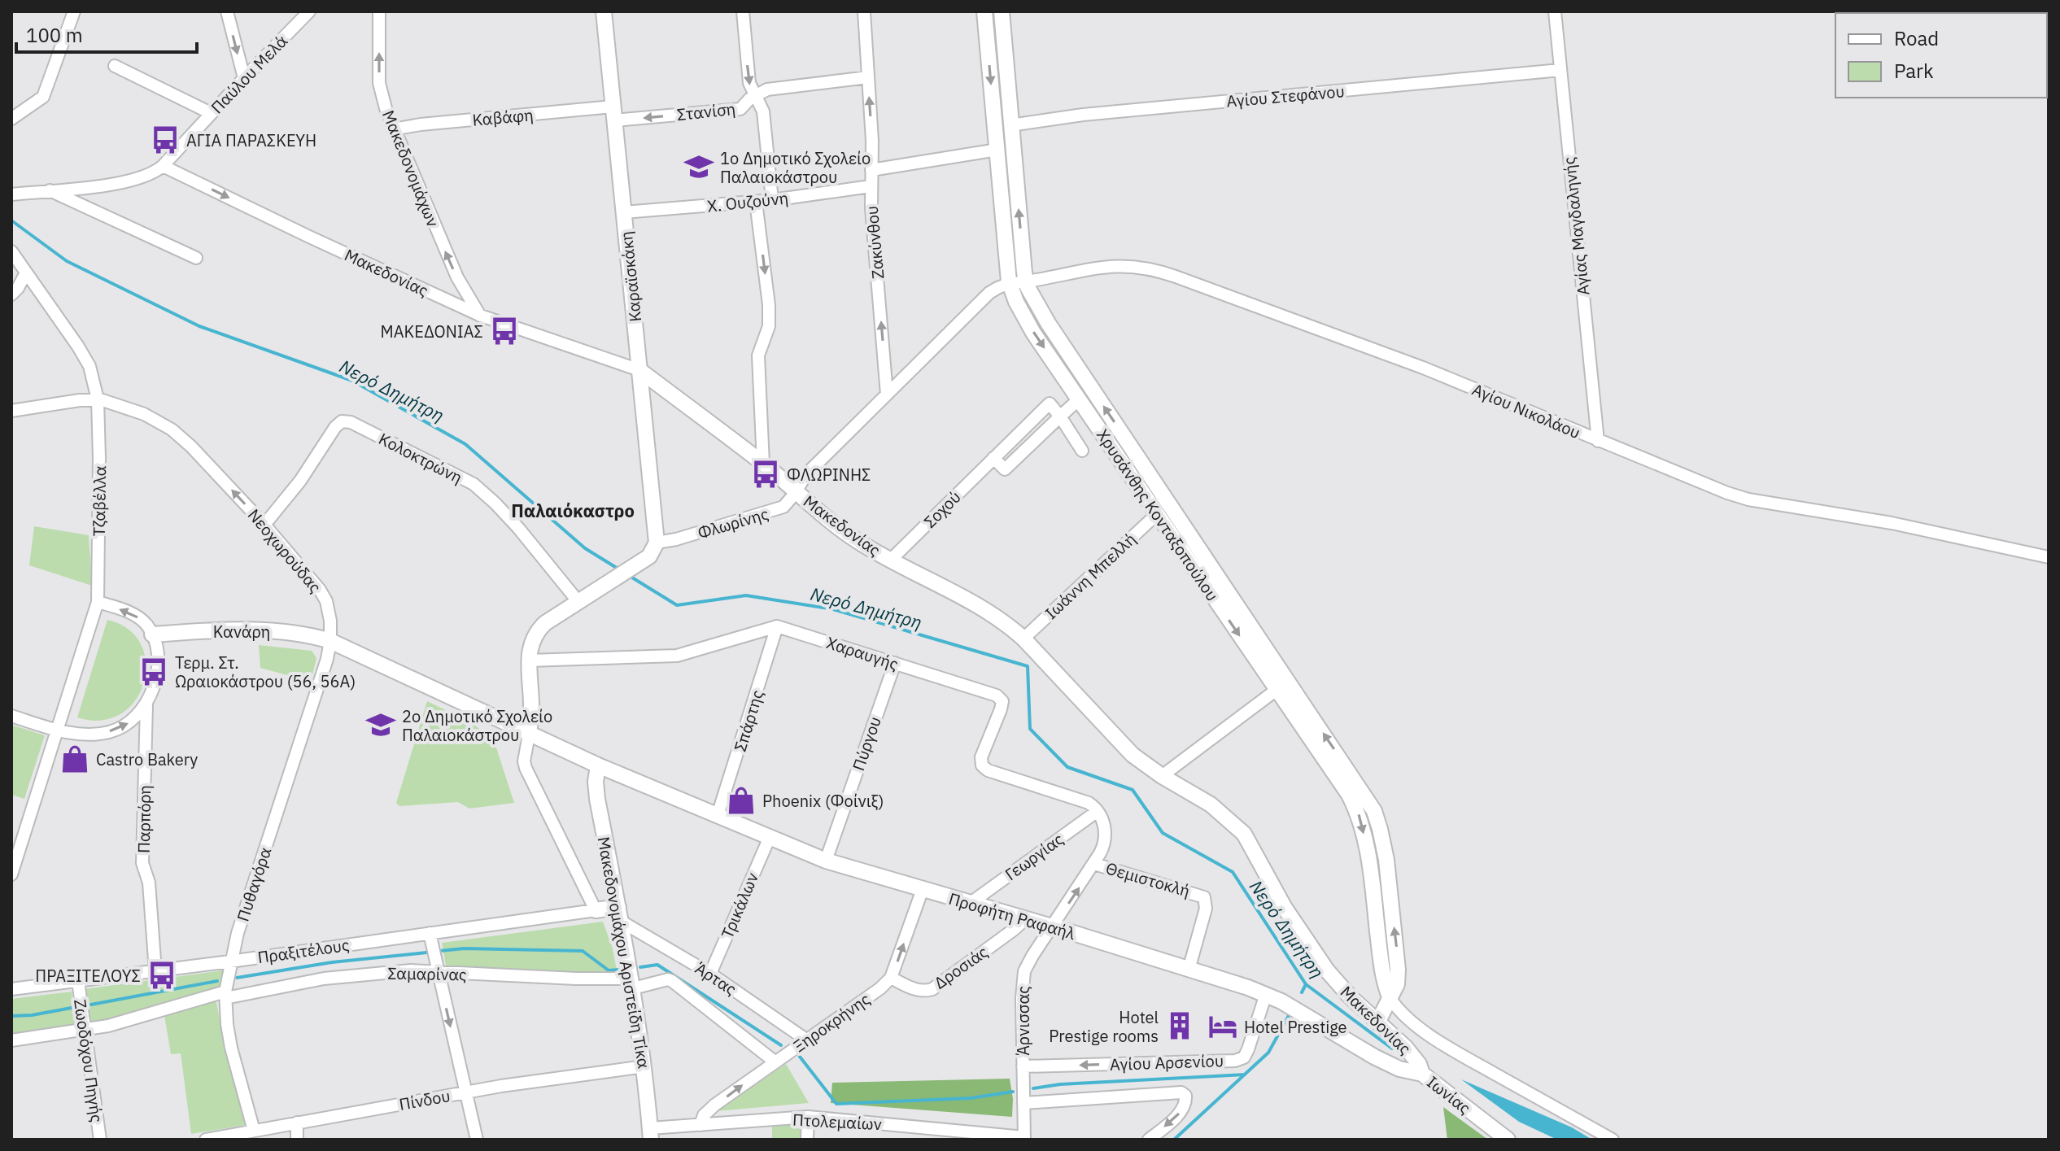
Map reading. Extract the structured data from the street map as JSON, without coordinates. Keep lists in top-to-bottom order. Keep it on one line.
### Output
{"streets":{"street":["Παύλου Μελά","Αγίου Στεφάνου","Στανίση","Καβάφη","Μακεδονομάχων","Χ. Ουζούνη","Αγίας Μαγδαληνής","Ζακύνθου","Μακεδονίας","Καραϊσκάκη","Αγίου Νικολάου","Κολοκτρώνη","Τζαβέλλα","Σοχού","Χρυσάνθης Κονταξοπούλου","Φλωρίνης","Νεοχωρούδας","Ιωάννη Μπελλή","Κανάρη","Χαραυγής","Σπάρτης","Πύργου","Παρπόρη","Γεωργίας","Θεμιστοκλή","Πυθαγόρα","Τρικάλων","Προφήτη Ραφαήλ","Πραξιτέλους","Μακεδονομάχου Αριστείδη Τίκα","Δροσιάς","Σαμαρίνας","Άρτας","Άρνισσας","Ξηροκρήνης","Ζωοδόχου Πηγής","Αγίου Αρσενίου","Ιωνίας","Πίνδου","Πτολεμαίων"]},"crossings":[["Παύλου Μελά","Μακεδονίας"],["Αγίου Στεφάνου","Αγίας Μαγδαληνής"],["Αγίου Στεφάνου","Χρυσάνθης Κονταξοπούλου"],["Στανίση","Καβάφη"],["Στανίση","Ζακύνθου"],["Στανίση","Καραϊσκάκη"],["Καβάφη","Μακεδονομάχων"],["Καβάφη","Καραϊσκάκη"],["Μακεδονομάχων","Μακεδονίας"],["Χ. Ουζούνη","Ζακύνθου"],["Χ. Ουζούνη","Καραϊσκάκη"],["Αγίας Μαγδαληνής","Αγίου Νικολάου"],["Ζακύνθου","Φλωρίνης"],["Μακεδονίας","Καραϊσκάκη"],["Μακεδονίας","Σοχού"],["Μακεδονίας","Χρυσάνθης Κονταξοπούλου"],["Μακεδονίας","Φλωρίνης"],["Μακεδονίας","Ιωάννη Μπελλή"],["Μακεδονίας","Προφήτη Ραφαήλ"],["Μακεδονίας","Ιωνίας"],["Καραϊσκάκη","Φλωρίνης"],["Αγίου Νικολάου","Χρυσάνθης Κονταξοπούλου"],["Αγίου Νικολάου","Φλωρίνης"],["Κολοκτρώνη","Νεοχωρούδας"],["Τζαβέλλα","Νεοχωρούδας"],["Χρυσάνθης Κονταξοπούλου","Φλωρίνης"],["Χρυσάνθης Κονταξοπούλου","Ιωάννη Μπελλή"],["Νεοχωρούδας","Κανάρη"],["Νεοχωρούδας","Πυθαγόρα"],["Κανάρη","Πυθαγόρα"],["Χαραυγής","Σπάρτης"],["Χαραυγής","Πύργου"],["Χαραυγής","Γεωργίας"],["Χαραυγής","Άρνισσας"],["Σπάρτης","Προφήτη Ραφαήλ"],["Πύργου","Προφήτη Ραφαήλ"],["Παρπόρη","Πραξιτέλους"],["Γεωργίας","Προφήτη Ραφαήλ"],["Γεωργίας","Άρνισσας"],["Θεμιστοκλή","Προφήτη Ραφαήλ"],["Θεμιστοκλή","Άρνισσας"],["Πυθαγόρα","Πραξιτέλους"],["Πυθαγόρα","Σαμαρίνας"],["Πυθαγόρα","Πίνδου"],["Τρικάλων","Προφήτη Ραφαήλ"],["Τρικάλων","Άρτας"],["Προφήτη Ραφαήλ","Μακεδονομάχου Αριστείδη Τίκα"],["Προφήτη Ραφαήλ","Δροσιάς"],["Προφήτη Ραφαήλ","Άρνισσας"],["Προφήτη Ραφαήλ","Αγίου Αρσενίου"],["Προφήτη Ραφαήλ","Ιωνίας"],["Πραξιτέλους","Ζωοδόχου Πηγής"],["Μακεδονομάχου Αριστείδη Τίκα","Σαμαρίνας"],["Μακεδονομάχου Αριστείδη Τίκα","Άρτας"],["Μακεδονομάχου Αριστείδη Τίκα","Πίνδου"],["Μακεδονομάχου Αριστείδη Τίκα","Πτολεμαίων"],["Δροσιάς","Ξηροκρήνης"],["Σαμαρίνας","Άρτας"],["Σαμαρίνας","Ζωοδόχου Πηγής"],["Άρτας","Ξηροκρήνης"],["Άρνισσας","Αγίου Αρσενίου"],["Άρνισσας","Πτολεμαίων"],["Ξηροκρήνης","Πτολεμαίων"]],"one_way":["Στανίση","Μακεδονομάχων","Ζακύνθου","Νεοχωρούδας","Ξηροκρήνης","Αγίου Αρσενίου"],"districts":["Παλαιόκαστρο"],"water":["Νερό Δημήτρη"],"places":{"bus stop":["ΑΓΙΑ ΠΑΡΑΣΚΕΥΗ","ΜΑΚΕΔΟΝΙΑΣ","ΦΛΩΡΙΝΗΣ","Τερμ. Στ. Ωραιοκάστρου (56, 56Α)","ΠΡΑΞΙΤΕΛΟΥΣ"],"school or university":["1ο Δημοτικό Σχολείο Παλαιοκάστρου","2ο Δημοτικό Σχολείο Παλαιοκάστρου"],"shop":["Castro Bakery","Phoenix (Φοίνιξ)"],"building":["Hotel Prestige rooms"],"hotel":["Hotel Prestige"]},"legend":["Road","Park"],"scale_bar":"100 m"}
